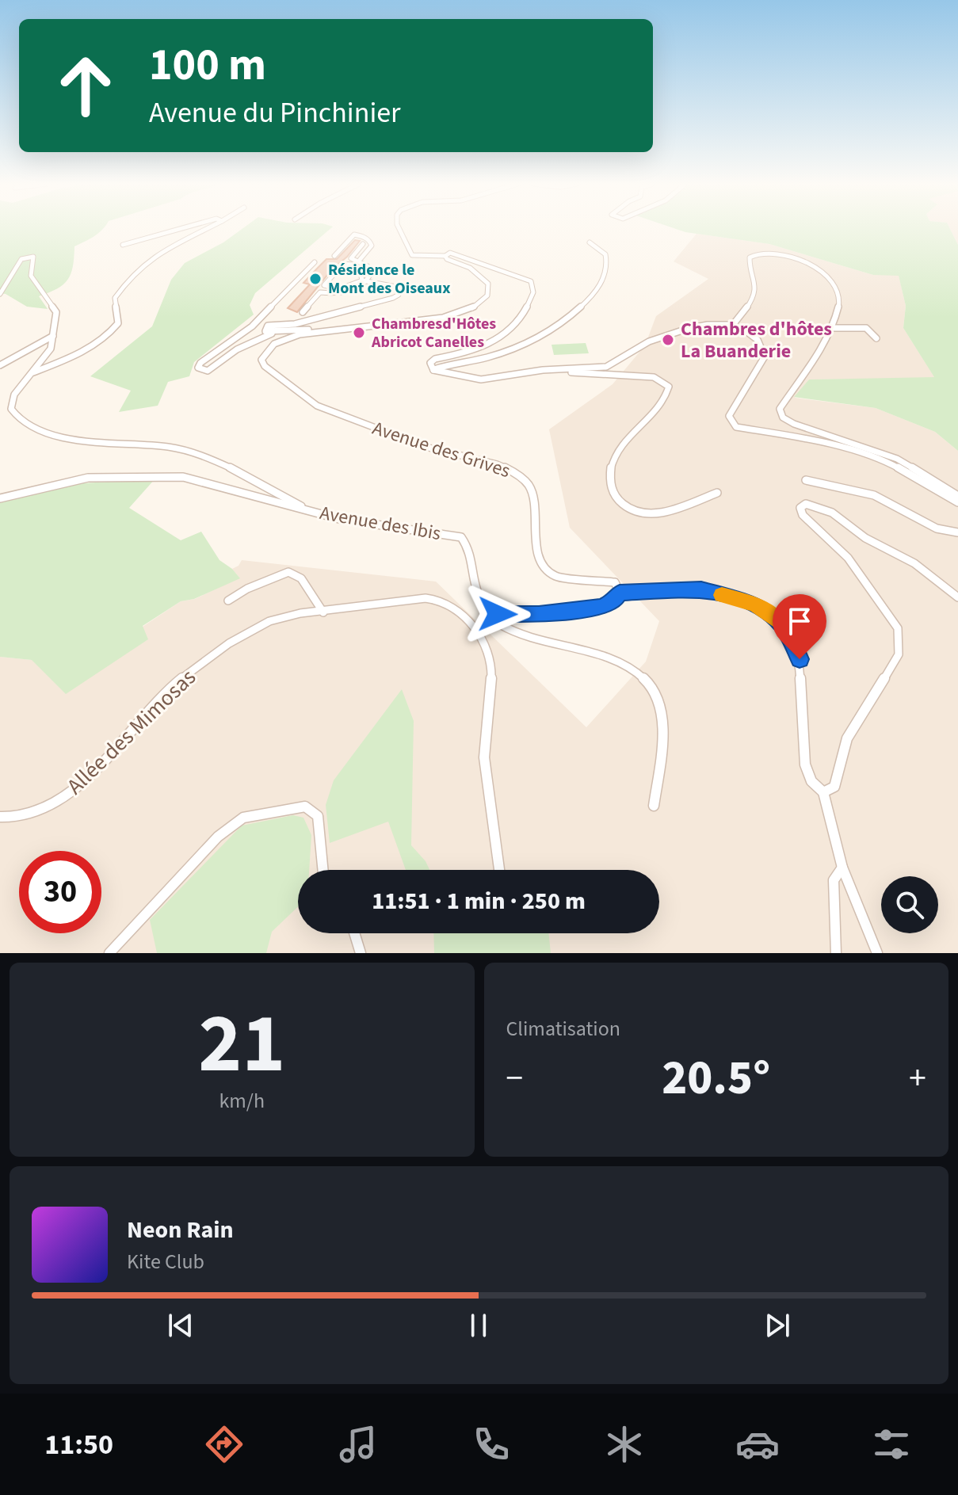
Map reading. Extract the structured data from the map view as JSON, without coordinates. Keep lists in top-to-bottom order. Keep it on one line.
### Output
{"streets":{"street":["Avenue des Grives","Avenue des Ibis","Allée des Mimosas"]},"places":["Résidence le Mont des Oiseaux","Chambresd'Hôtes Abricot Canelles","Chambres d'hôtes La Buanderie"],"page":{"turn":["100 m","Avenue du Pinchinier"],"limit":"30","trip":"11:51 · 1 min · 250 m","tile":[["21","km/h"],"Climatisation"],"heat":["−","20.5°","+"],"song":["Neon Rain","Kite Club"],"tabs":"11:50"}}
